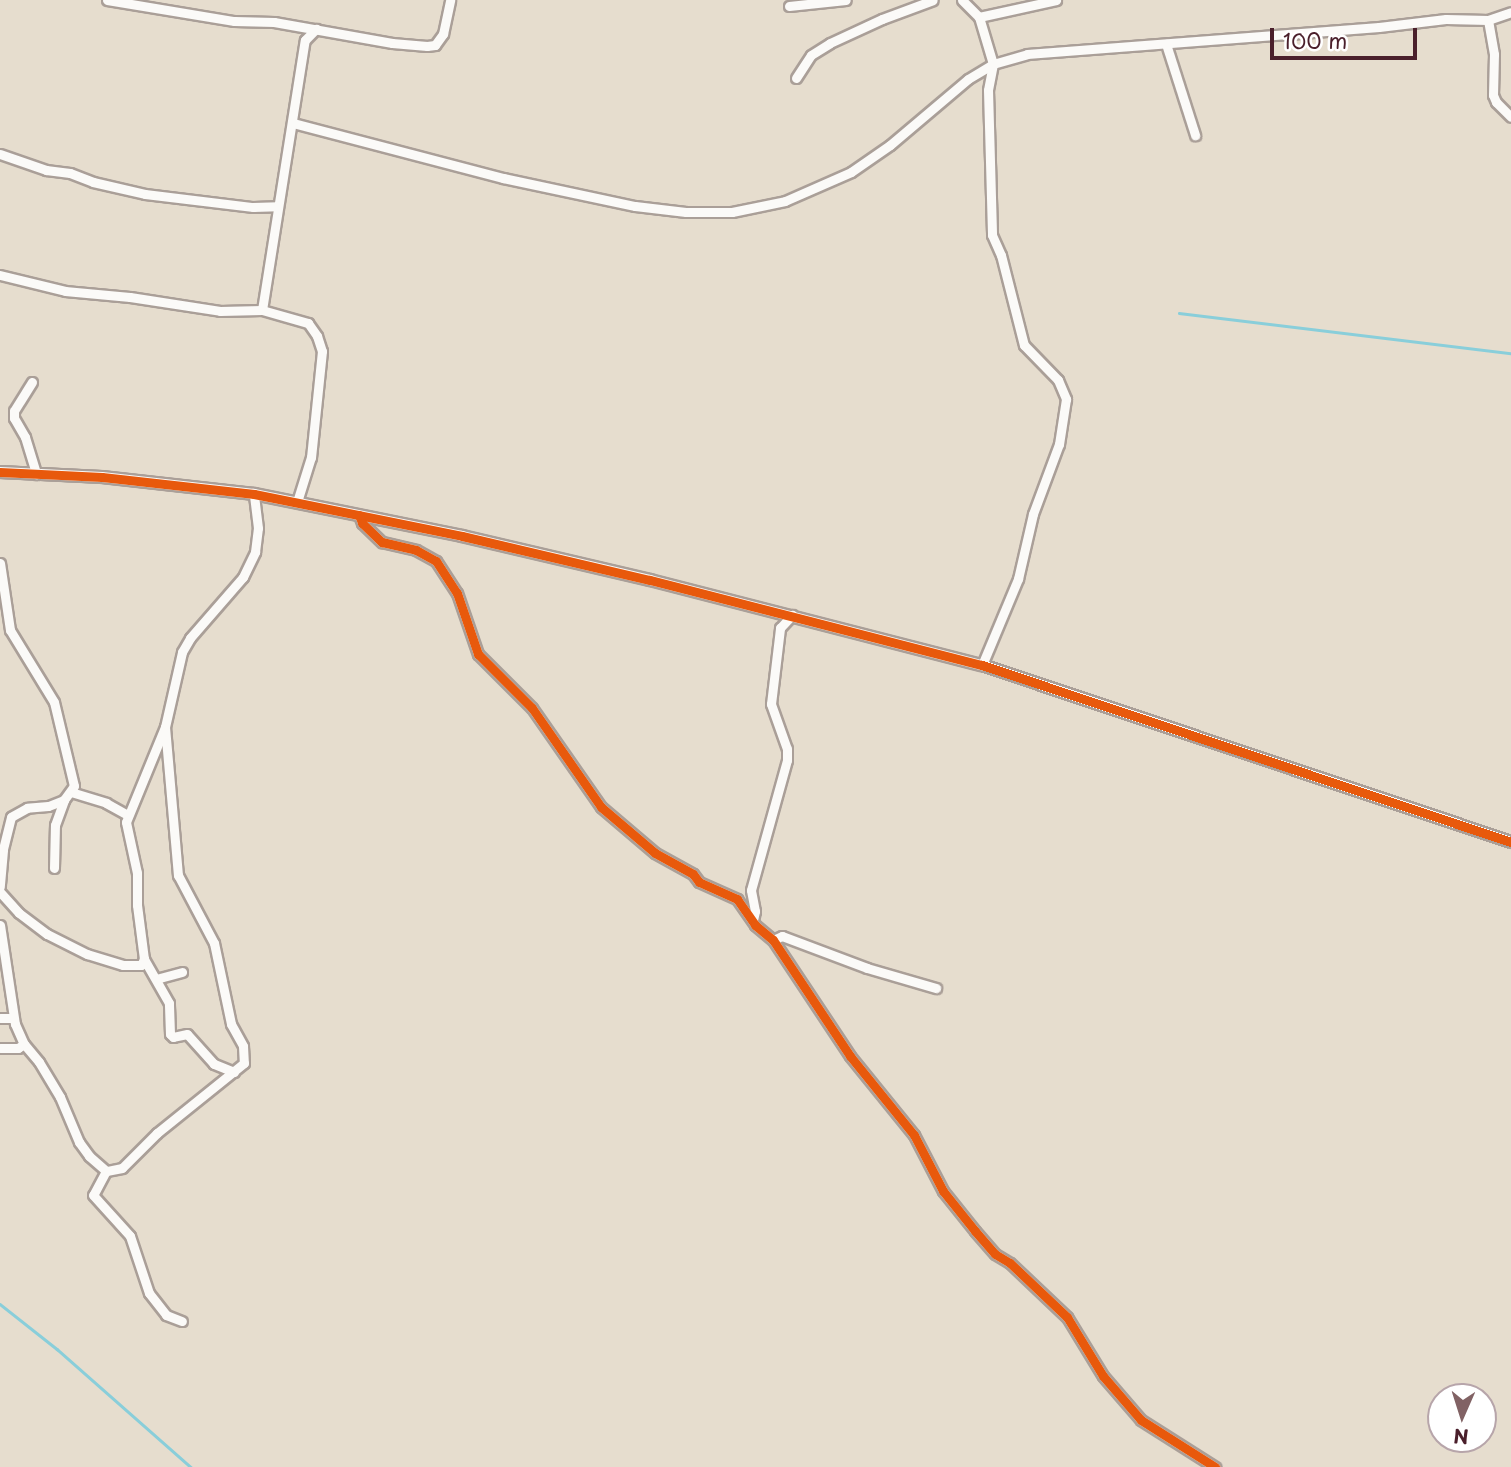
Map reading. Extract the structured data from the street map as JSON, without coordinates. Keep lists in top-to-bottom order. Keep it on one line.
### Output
{"scale_bar":"100 m","north":"bottom"}
